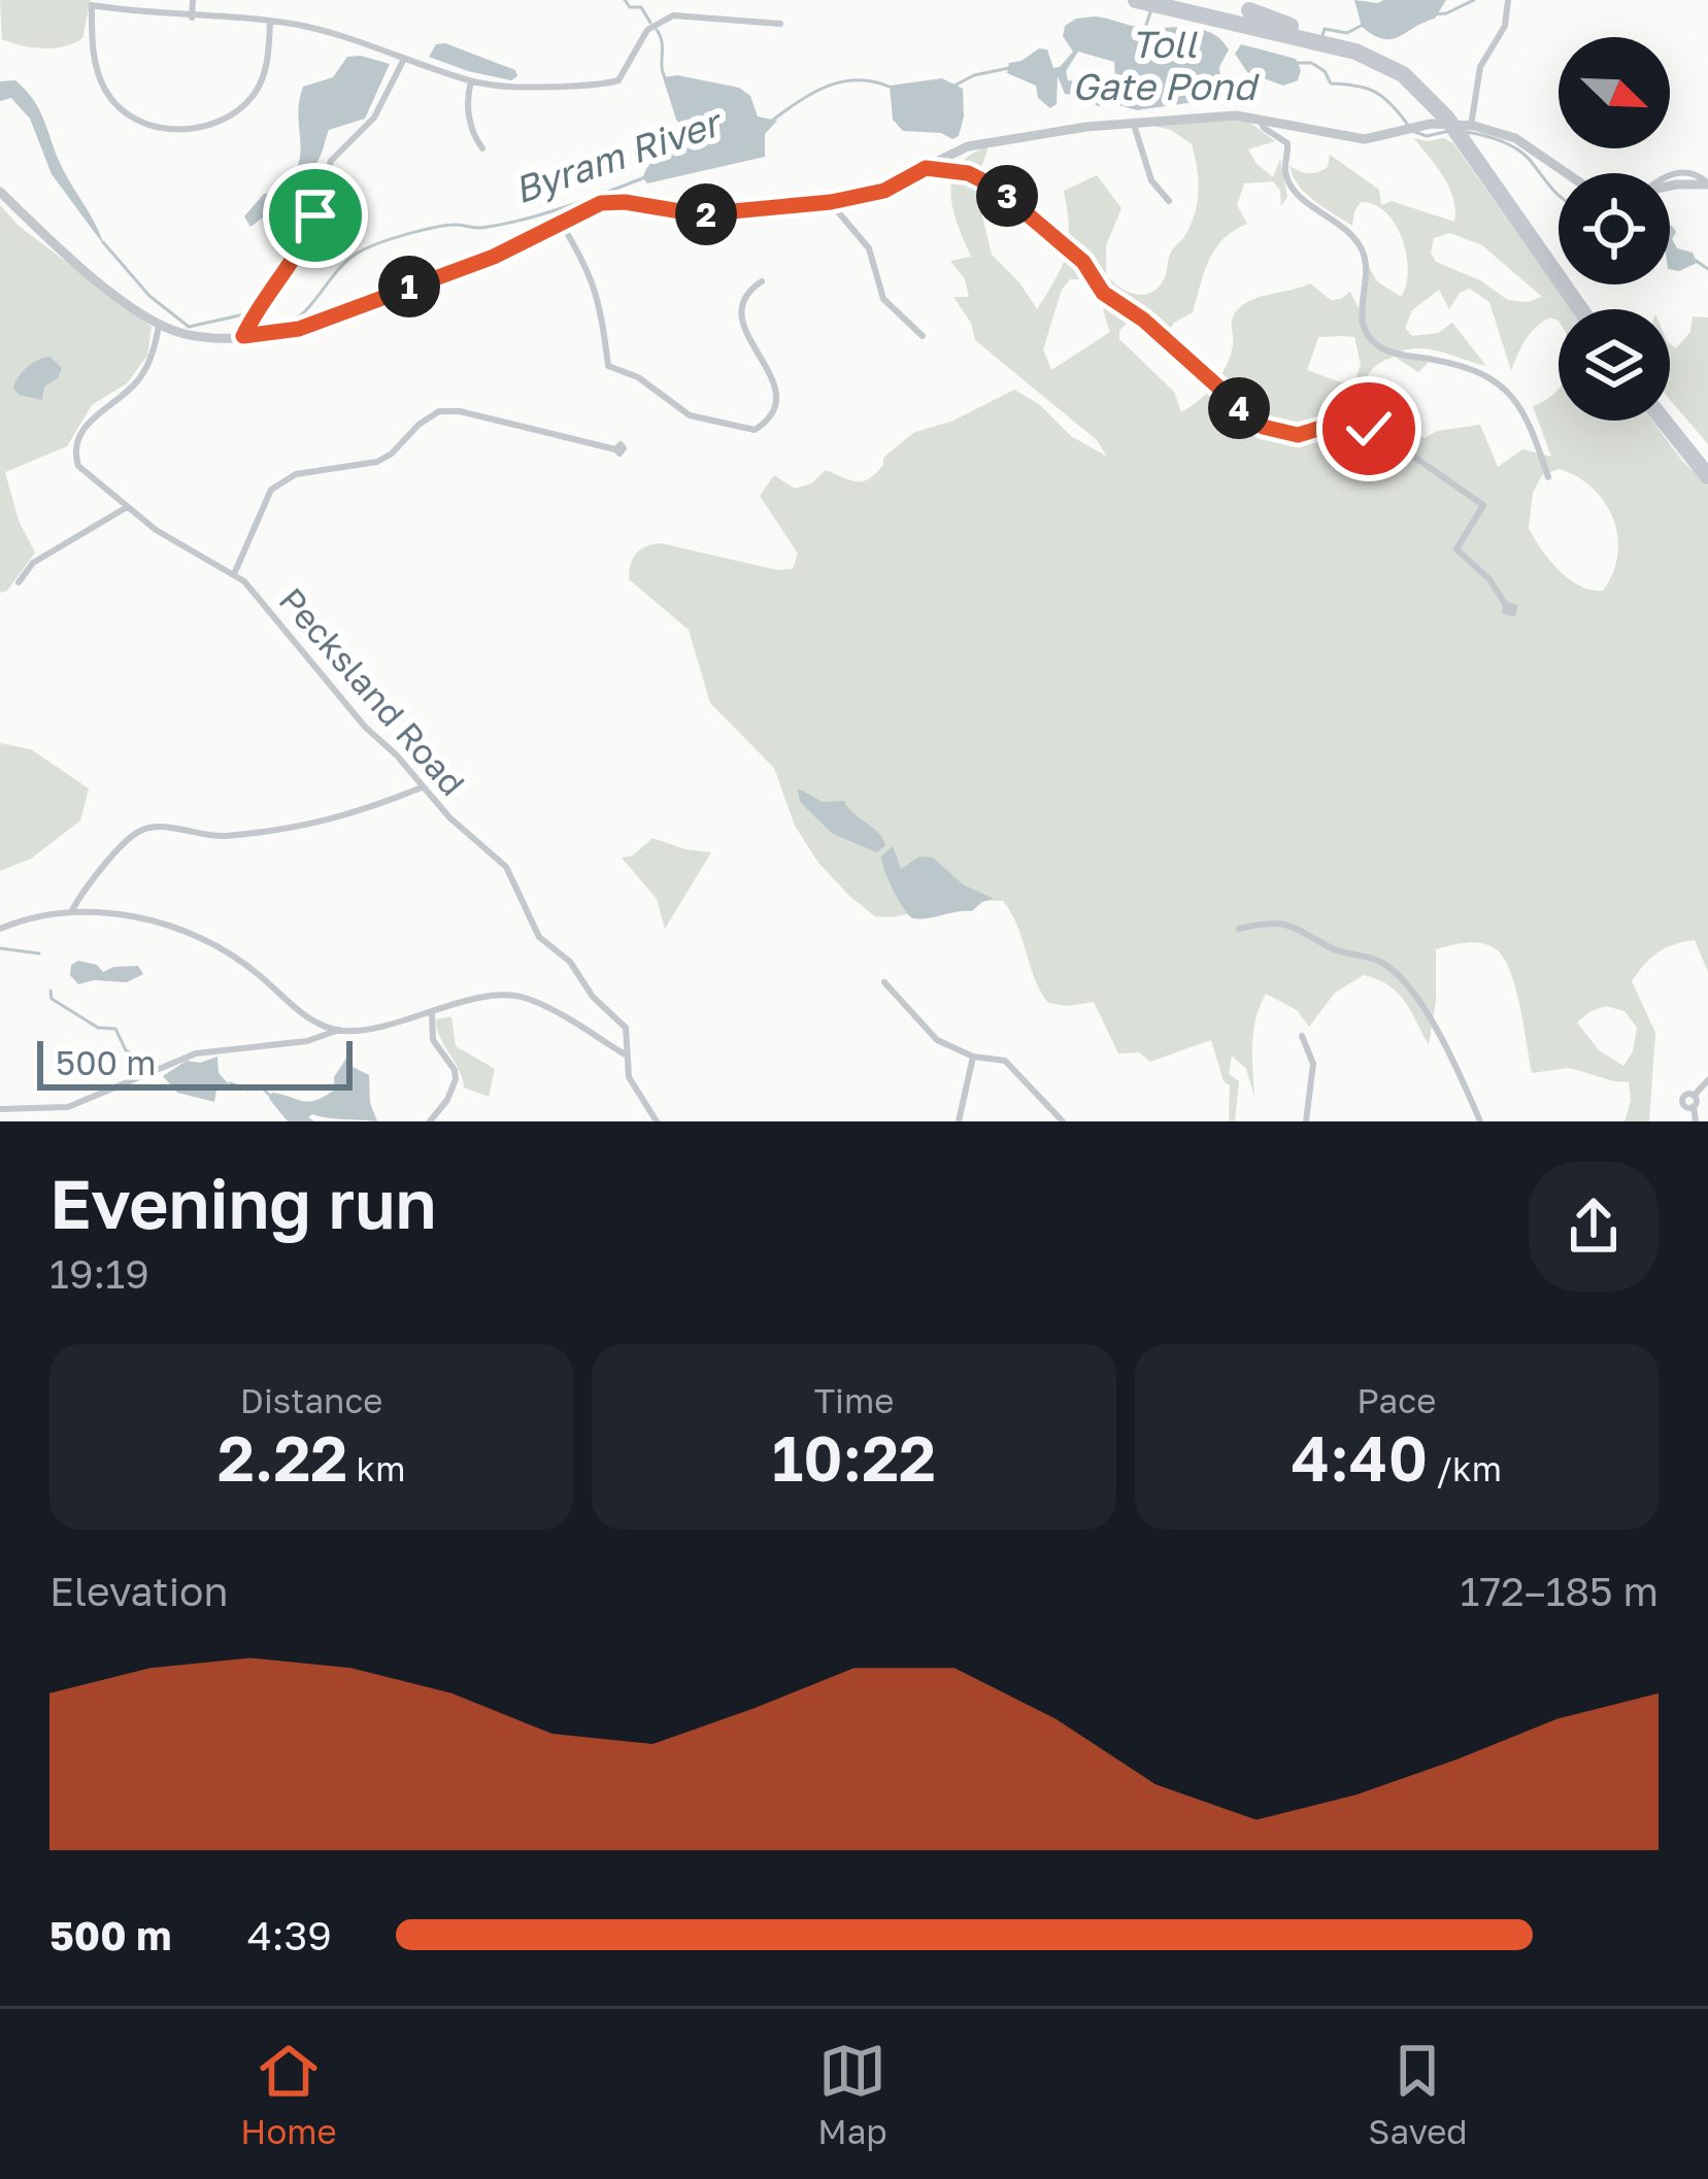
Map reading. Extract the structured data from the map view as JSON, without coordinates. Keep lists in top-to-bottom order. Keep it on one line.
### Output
{"streets":{"street":["Pecksland Road"]},"water":["Toll Gate Pond","Byram River"],"scale_bar":"500 m","north":"bottom right","page":{"pins":["3","2","1","4"],"scale":"500 m","heading":["Evening run","19:19"],"stats":[["Distance","2.22 km"],["Time","10:22"],["Pace","4:40 /km"]],"chart":["Elevation","172–185 m"],"list":[{"name":"500 m","note":"4:39"}],"tabs":["Home","Map","Saved"]}}
